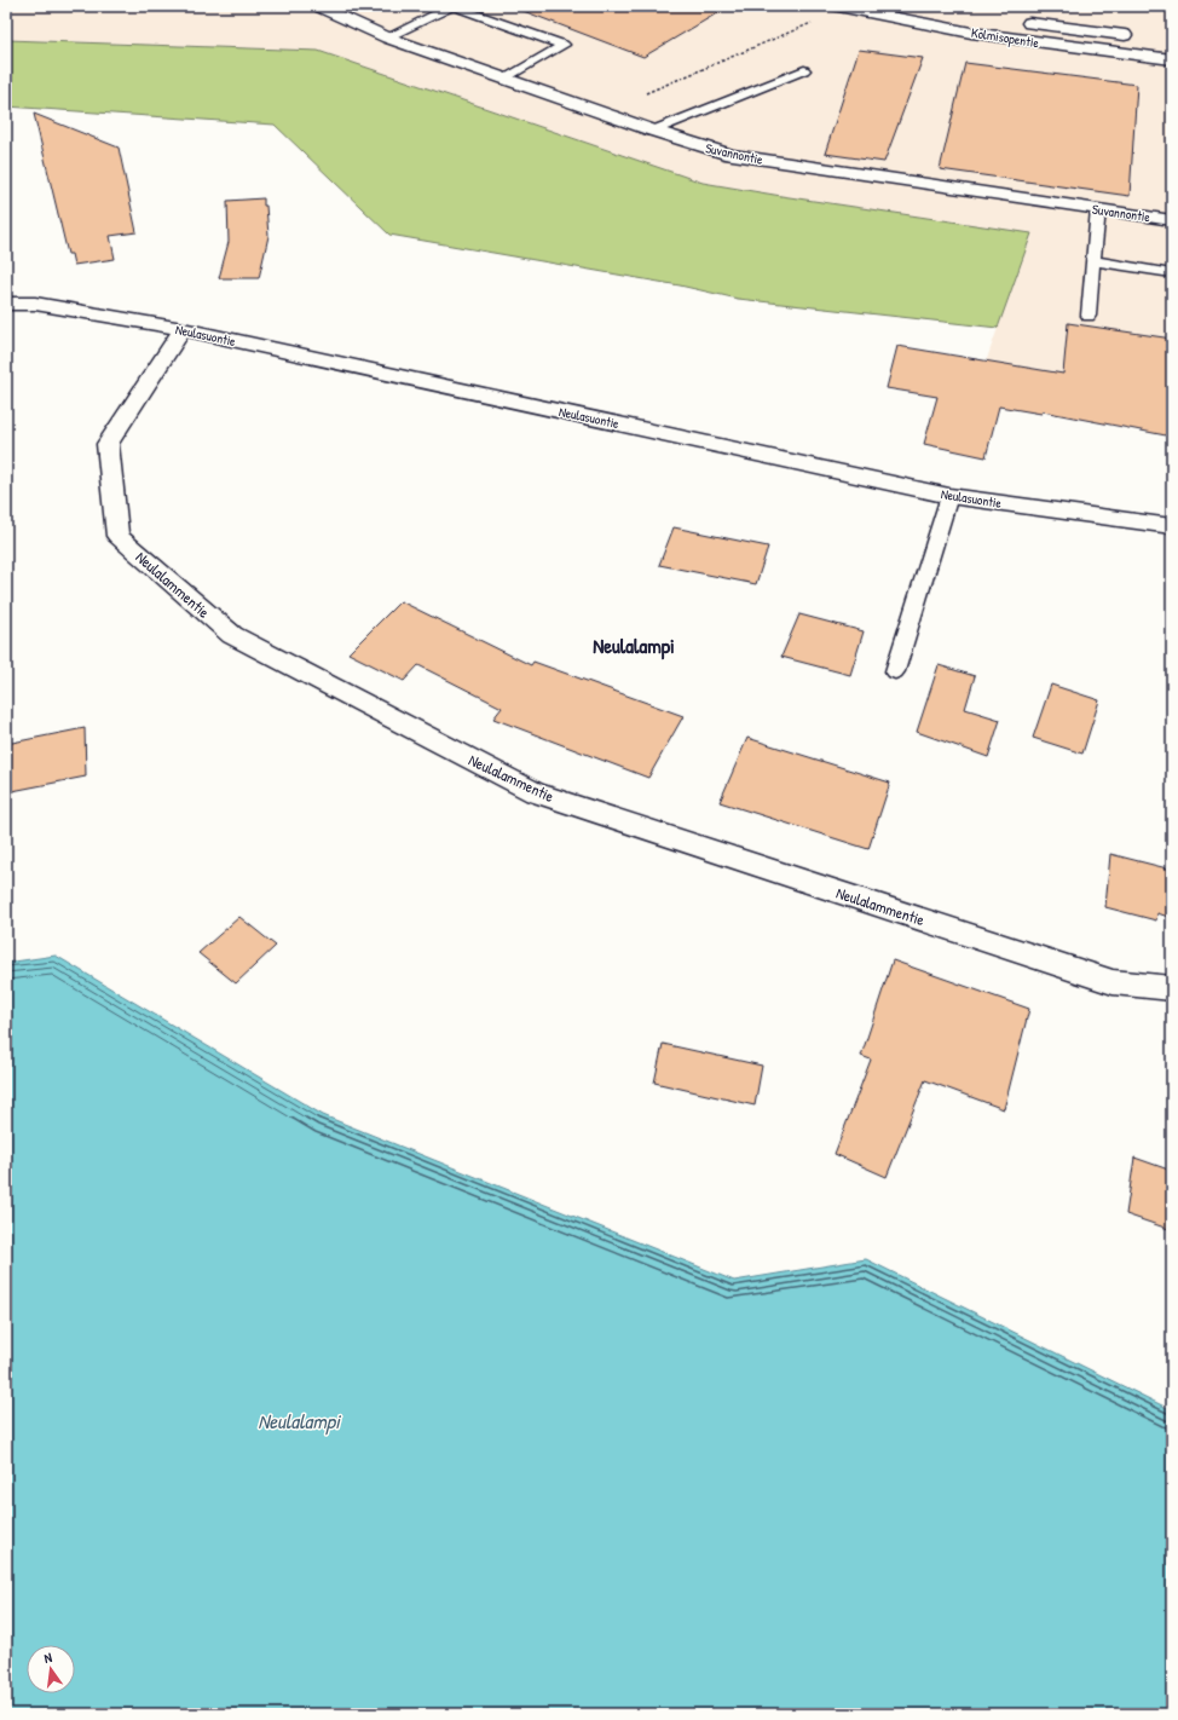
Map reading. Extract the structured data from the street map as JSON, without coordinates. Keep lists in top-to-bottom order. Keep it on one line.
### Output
{"streets":{"street":["Kolmisopentie","Suvannontie","Neulasuontie","Neulalammentie"]},"crossings":[["Neulasuontie","Neulalammentie"]],"districts":["Neulalampi"],"water":["Neulalampi"],"north":"top"}
